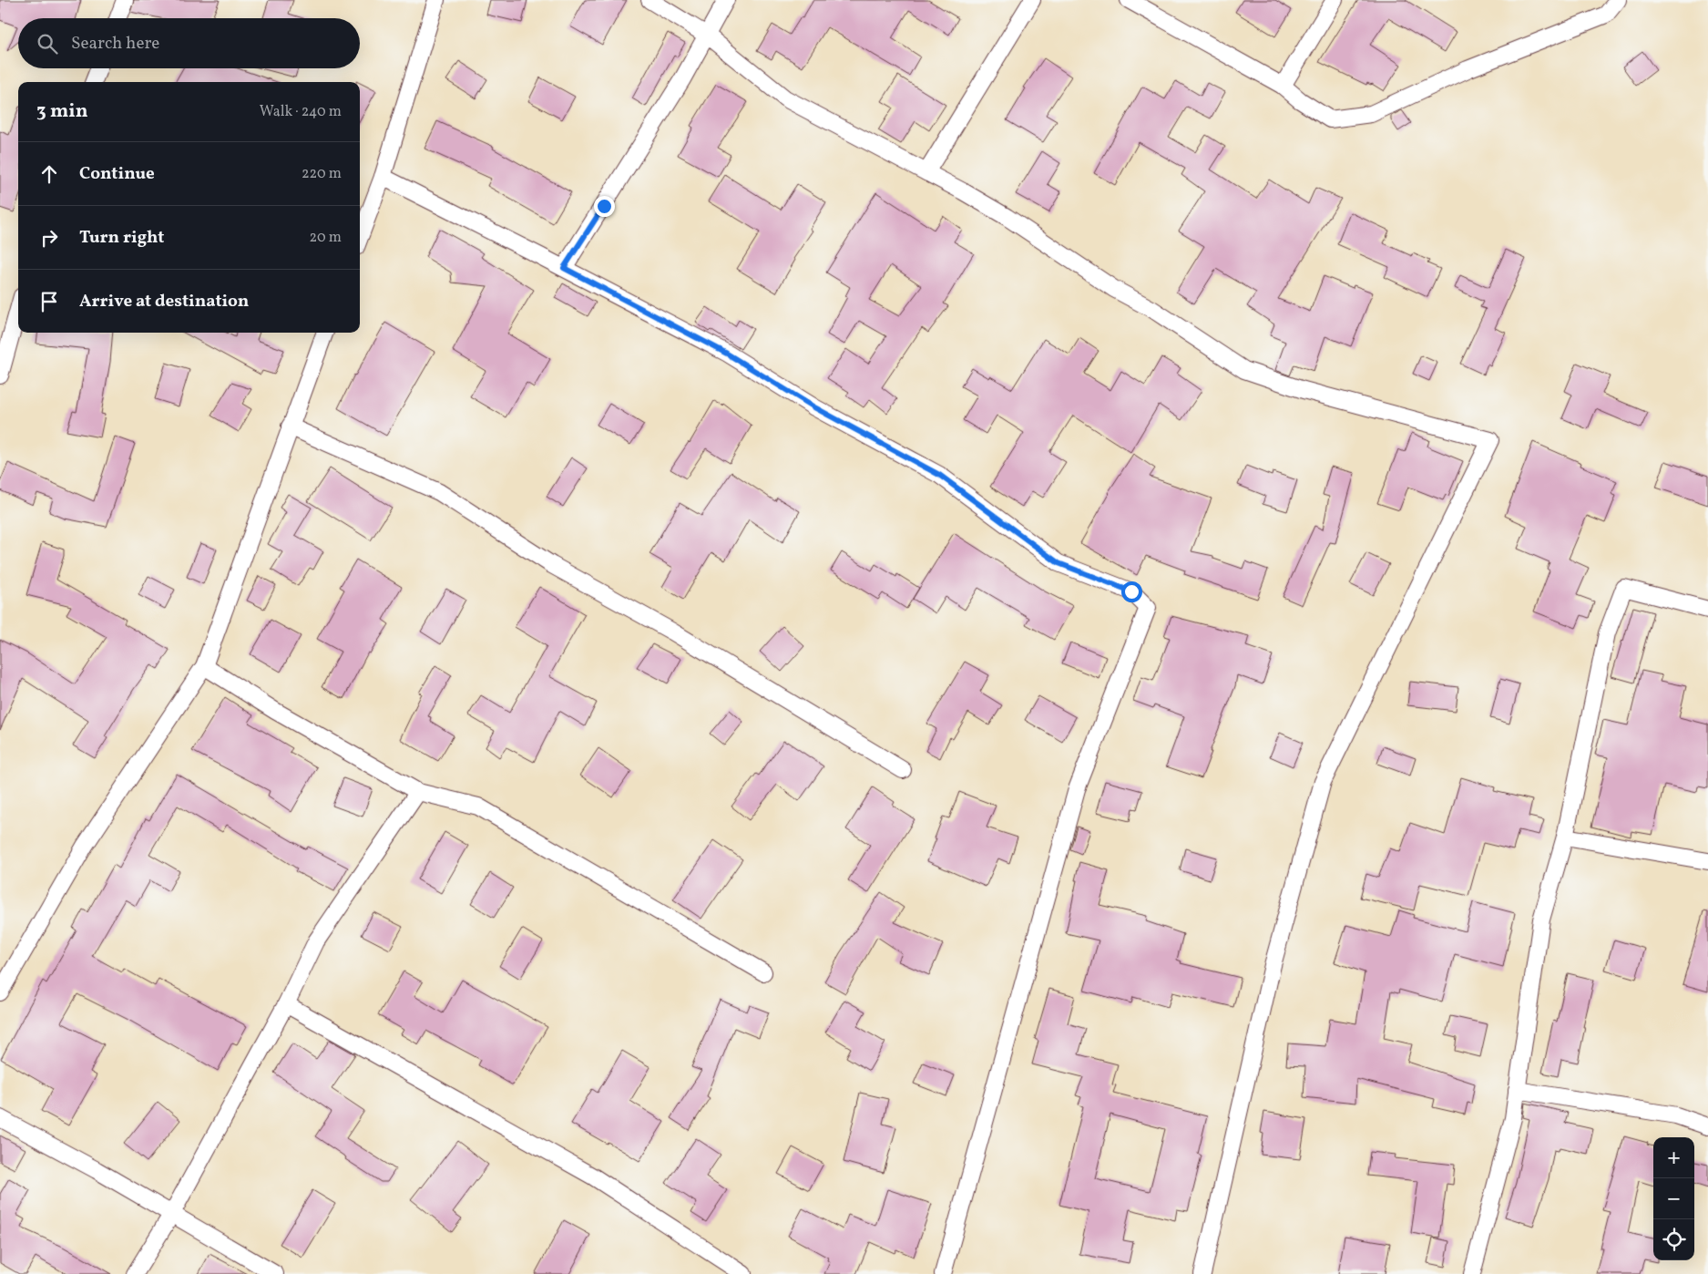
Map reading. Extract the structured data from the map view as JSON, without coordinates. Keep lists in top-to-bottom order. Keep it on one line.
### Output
{"page":{"search":"Search here","heading":["3 min","Walk · 240 m"],"list":[["Continue","220 m"],["Turn right","20 m"],"Arrive at destination"],"map_buttons":["+","−"]}}
